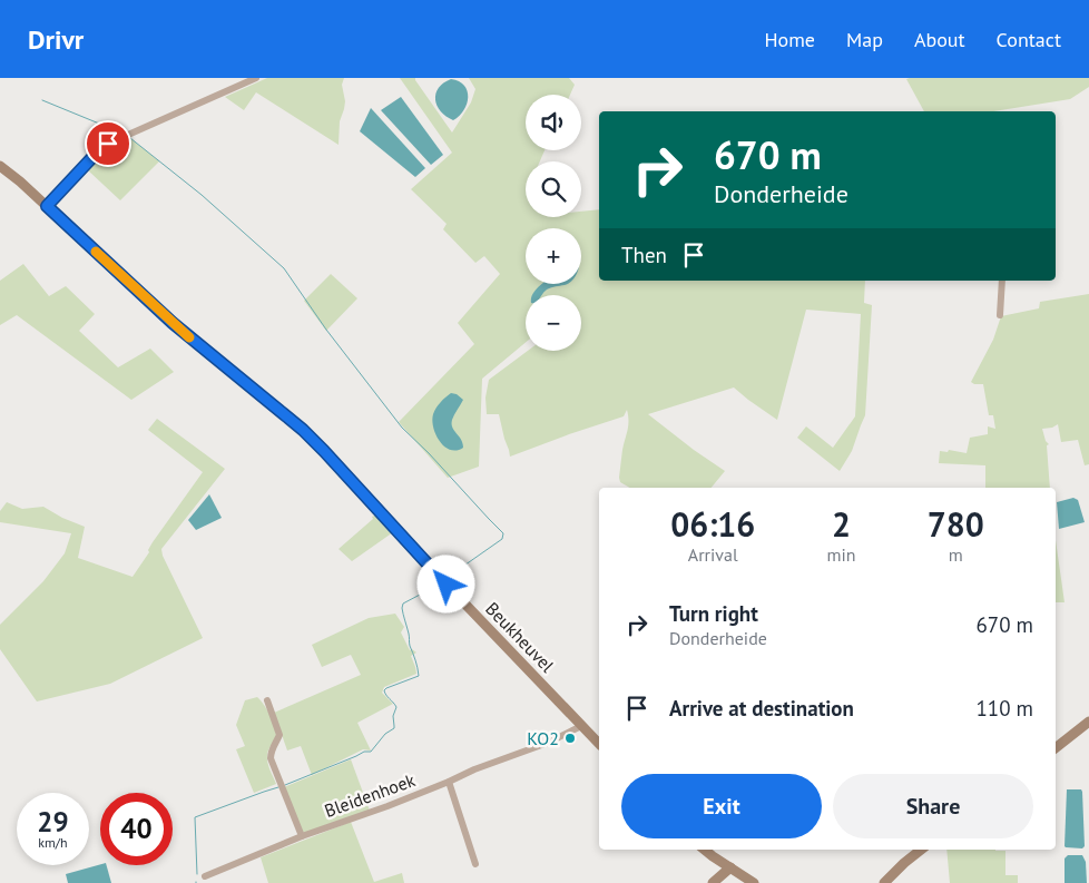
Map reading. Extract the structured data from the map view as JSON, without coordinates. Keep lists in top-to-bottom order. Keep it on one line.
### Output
{"streets":{"street":["Beukheuvel","Bleidenhoek"]},"crossings":[["Beukheuvel","Bleidenhoek"]],"places":["KO2"],"page":{"header":"Drivr","nav":["Home","Map","About","Contact"],"map_buttons":["+","−"],"turn":["670 m","Donderheide"],"then":"Then","eta":["06:16","Arrival","2","min","780","m"],"list":[{"name":"Turn right","note":"Donderheide","value":"670 m"},{"name":"Arrive at destination","value":"110 m"}],"buttons":["Exit","Share"],"speed":"29 km/h","limit":"40"}}
